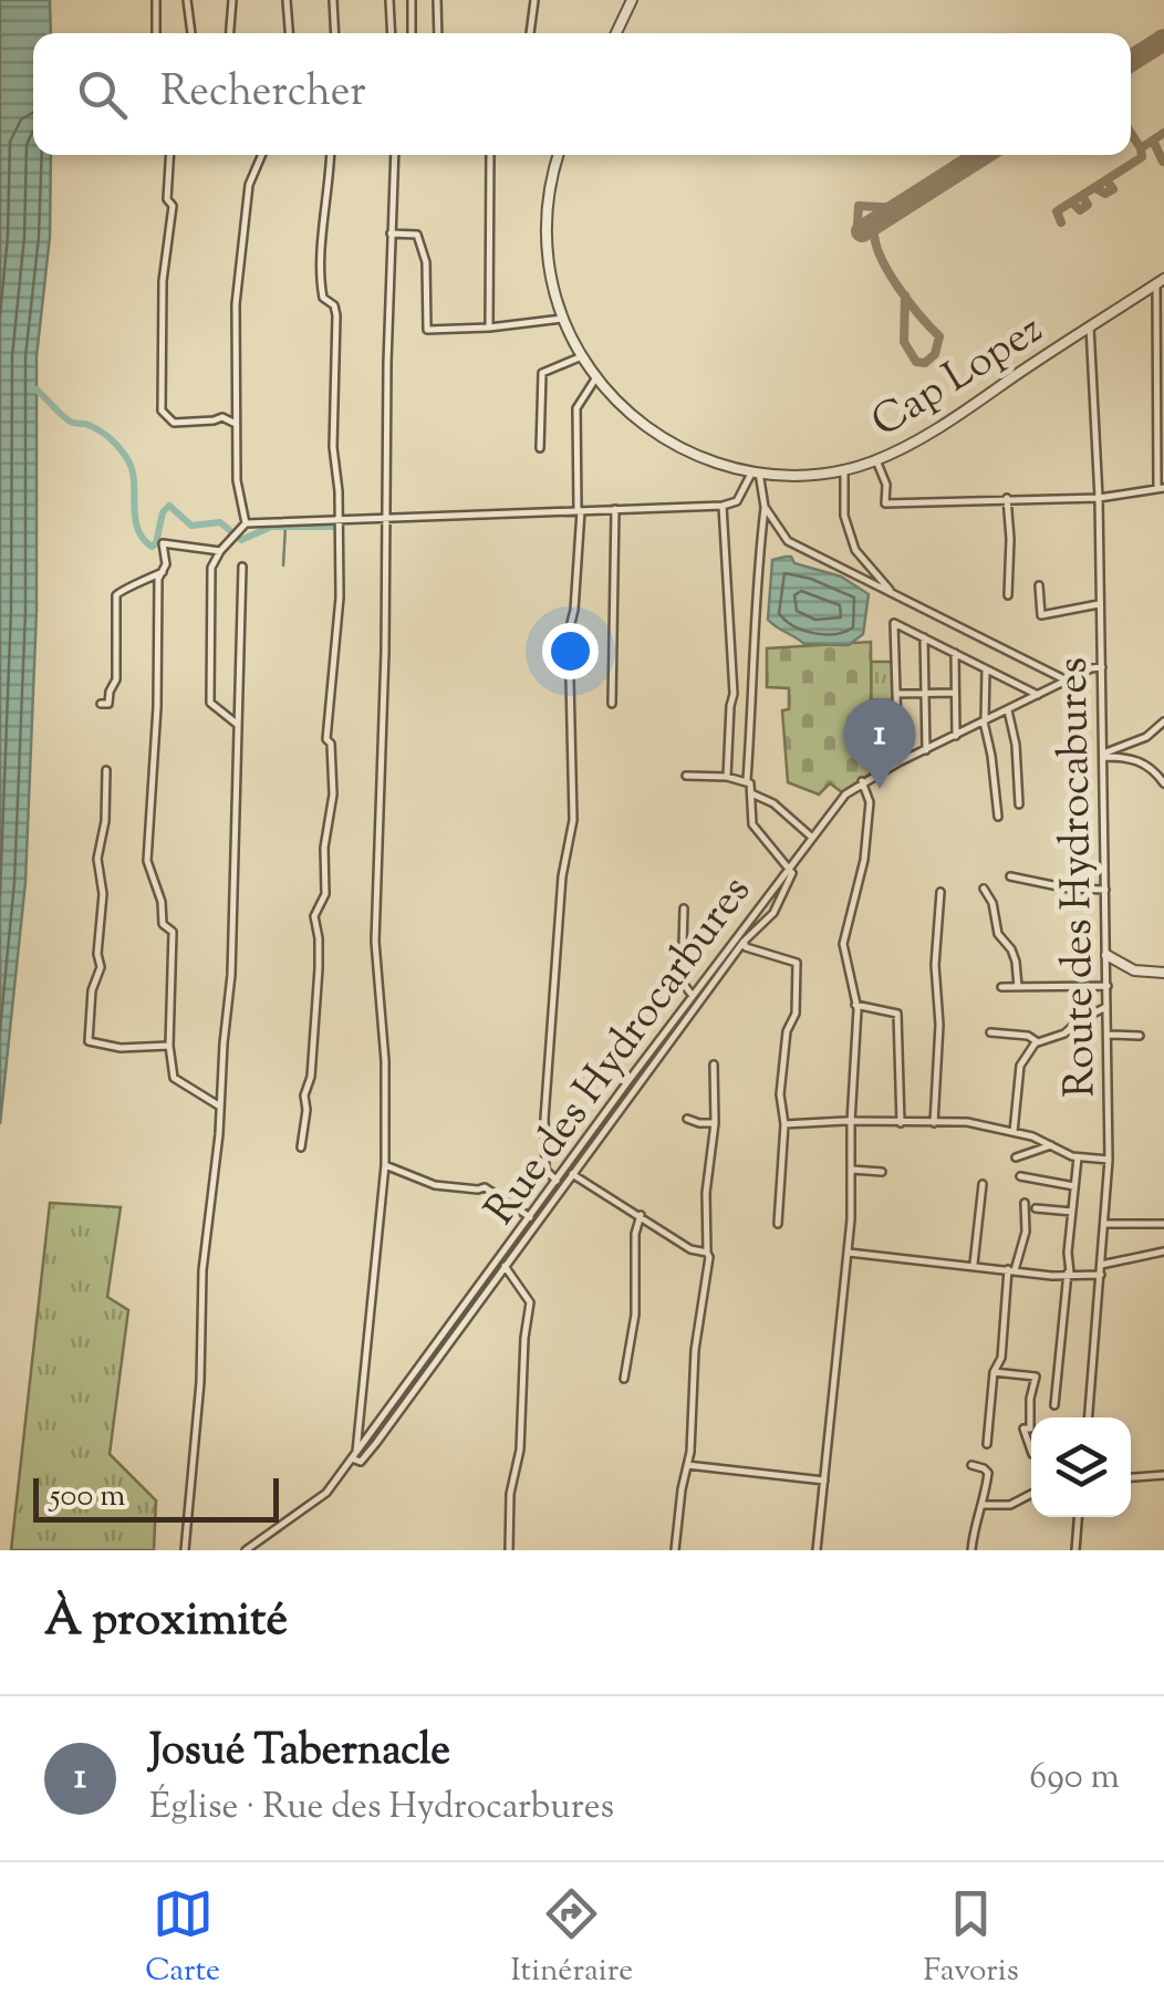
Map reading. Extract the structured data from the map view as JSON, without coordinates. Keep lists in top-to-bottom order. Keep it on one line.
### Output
{"streets":{"street":["Cap Lopez","Route des Hydrocabures","Rue des Hydrocarbures"]},"crossings":[["Cap Lopez","Route des Hydrocabures"],["Route des Hydrocabures","Rue des Hydrocarbures"]],"scale_bar":"500 m","page":{"search":"Rechercher","pins":"1","scale":"500 m","heading":"À proximité","list":[{"mark":"1","name":"Josué Tabernacle","note":"Église · Rue des Hydrocarbures","value":"690 m"}],"nav":["Carte","Itinéraire","Favoris"]}}
